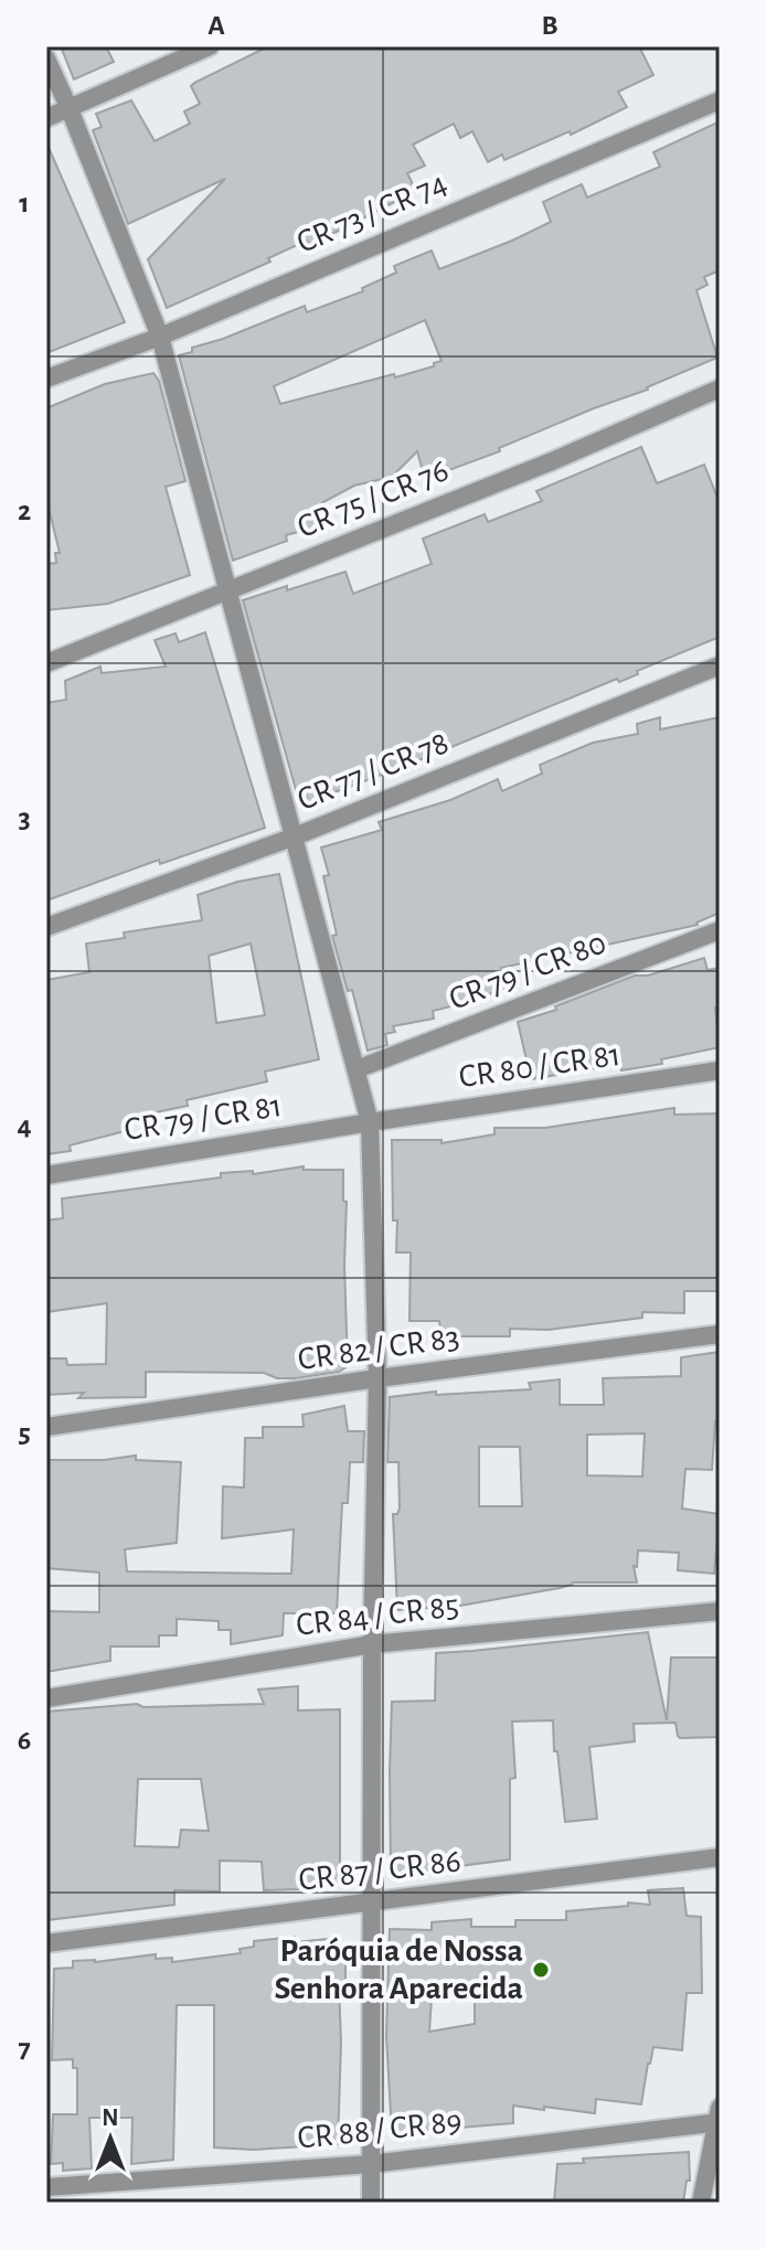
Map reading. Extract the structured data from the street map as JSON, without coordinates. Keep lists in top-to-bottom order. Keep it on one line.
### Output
{"streets":{"street":["CR 73 / CR 74","CR 75 / CR 76","CR 77 / CR 78","CR 79 / CR 80","CR 80 / CR 81","CR 79 / CR 81","CR 82 / CR 83","CR 84 / CR 85","CR 87 / CR 86","CR 88 / CR 89"]},"crossings":[["CR 80 / CR 81","CR 79 / CR 81"]],"places":["Paróquia de Nossa Senhora Aparecida"],"north":"top","grid":{"columns":["A","B"],"rows":["1","2","3","4","5","6","7"]}}
